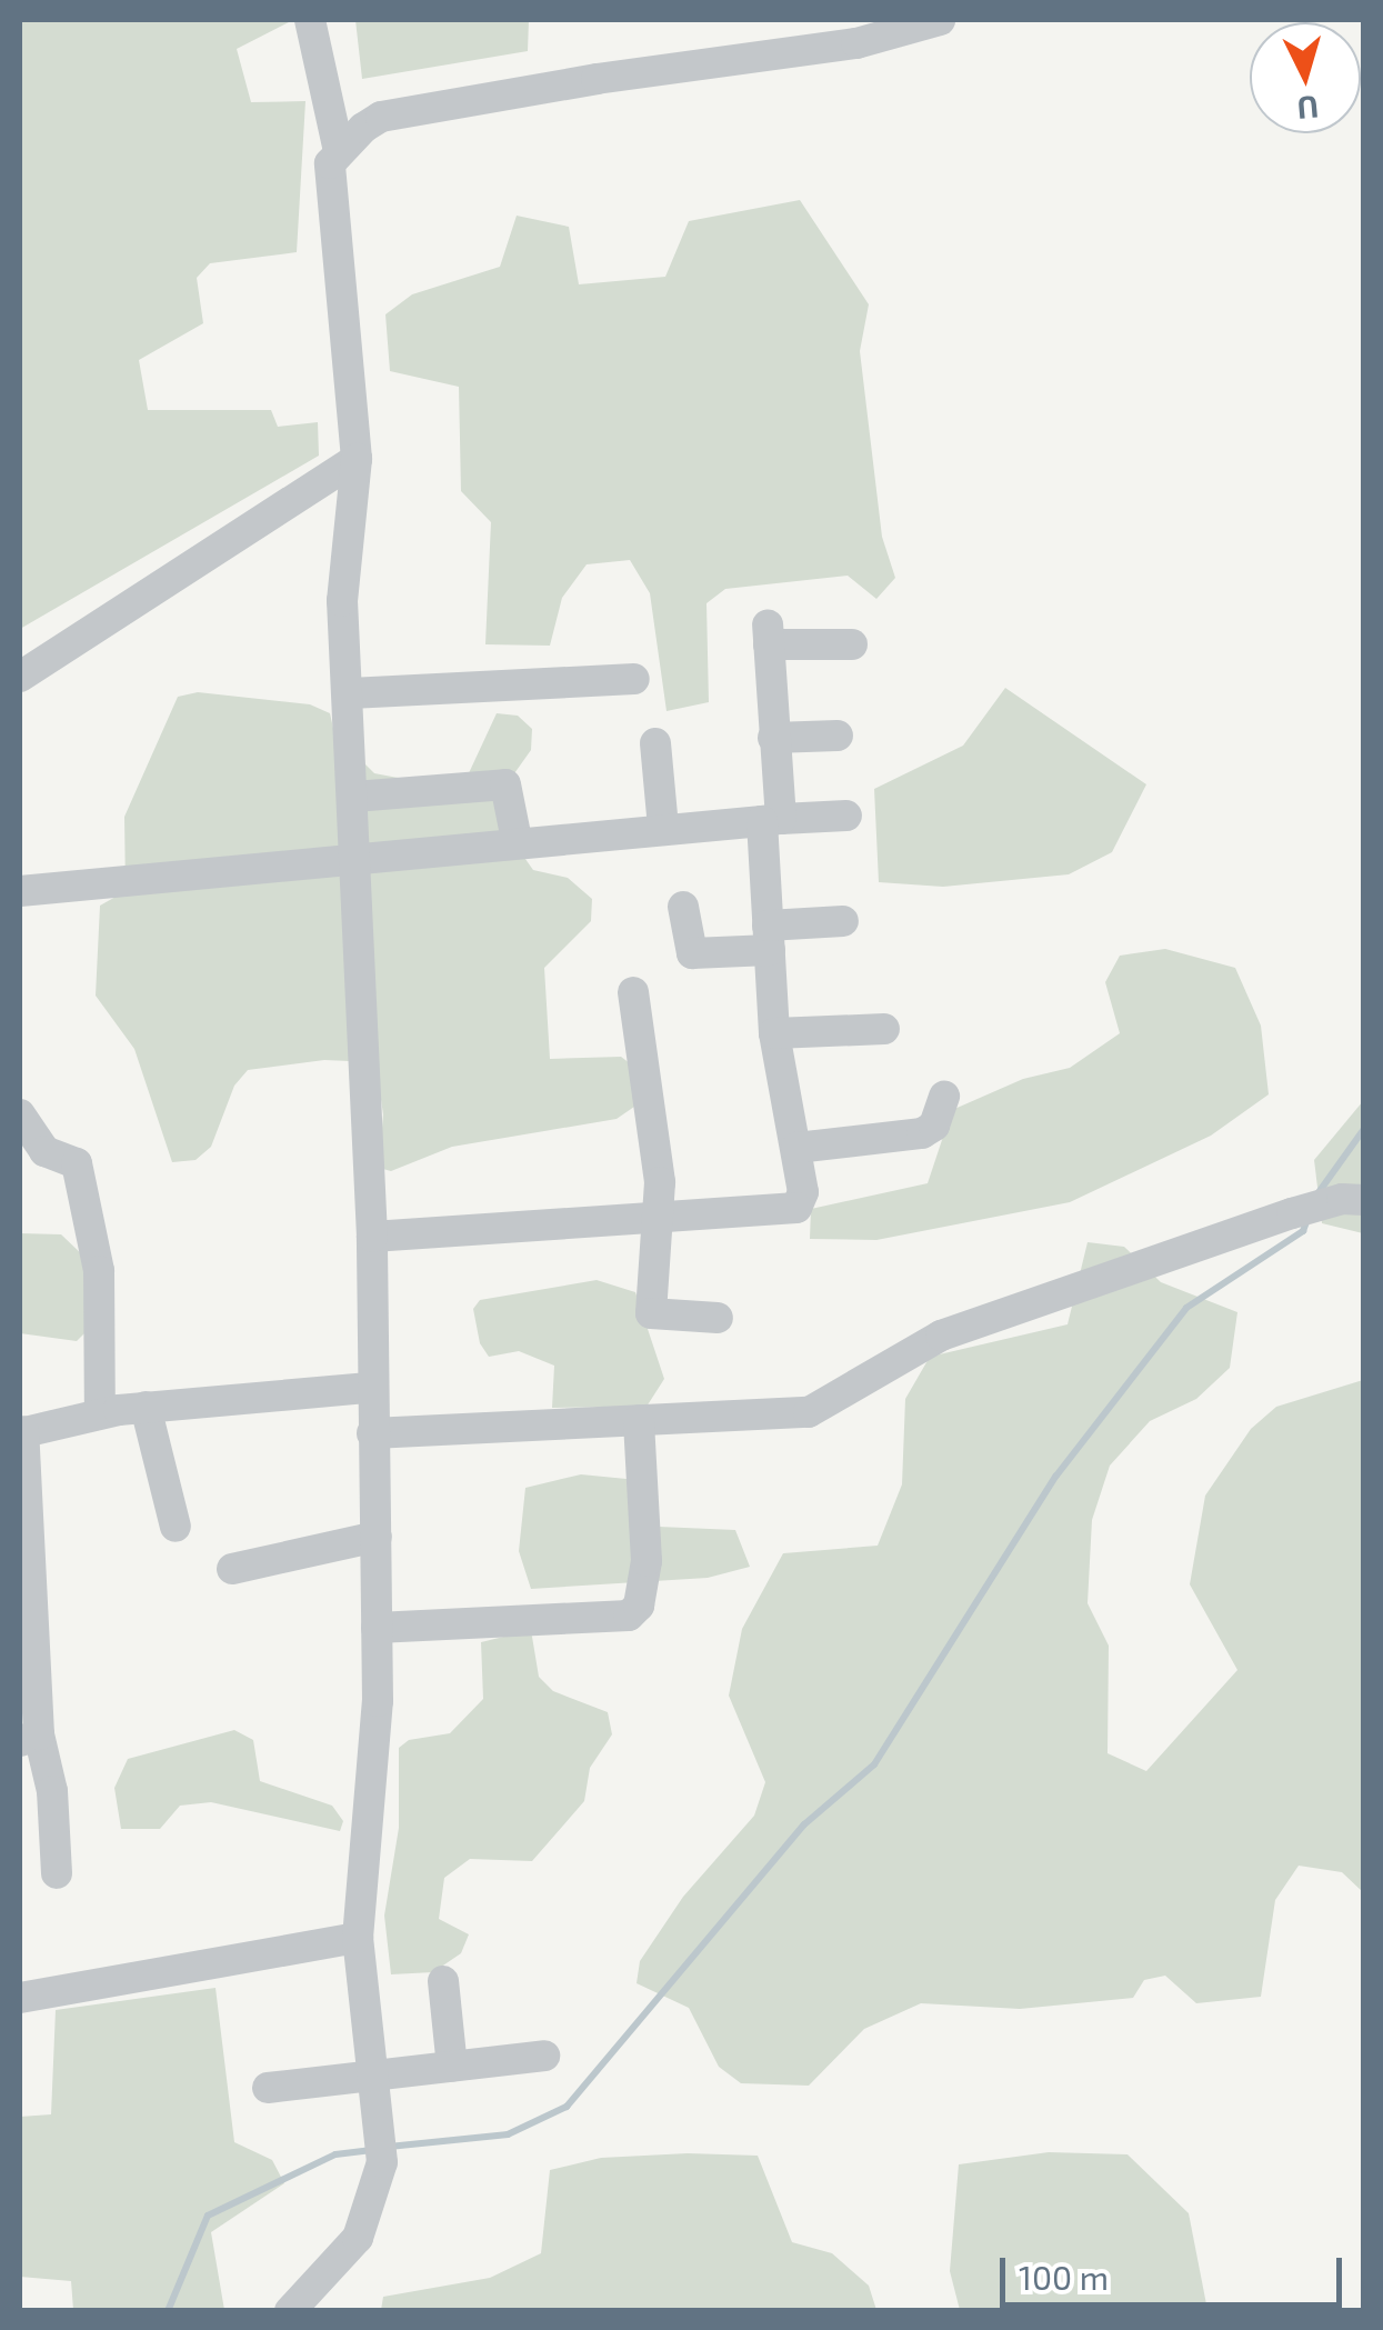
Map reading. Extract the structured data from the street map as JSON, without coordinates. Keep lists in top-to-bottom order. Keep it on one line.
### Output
{"scale_bar":"100 m","north":"bottom"}
